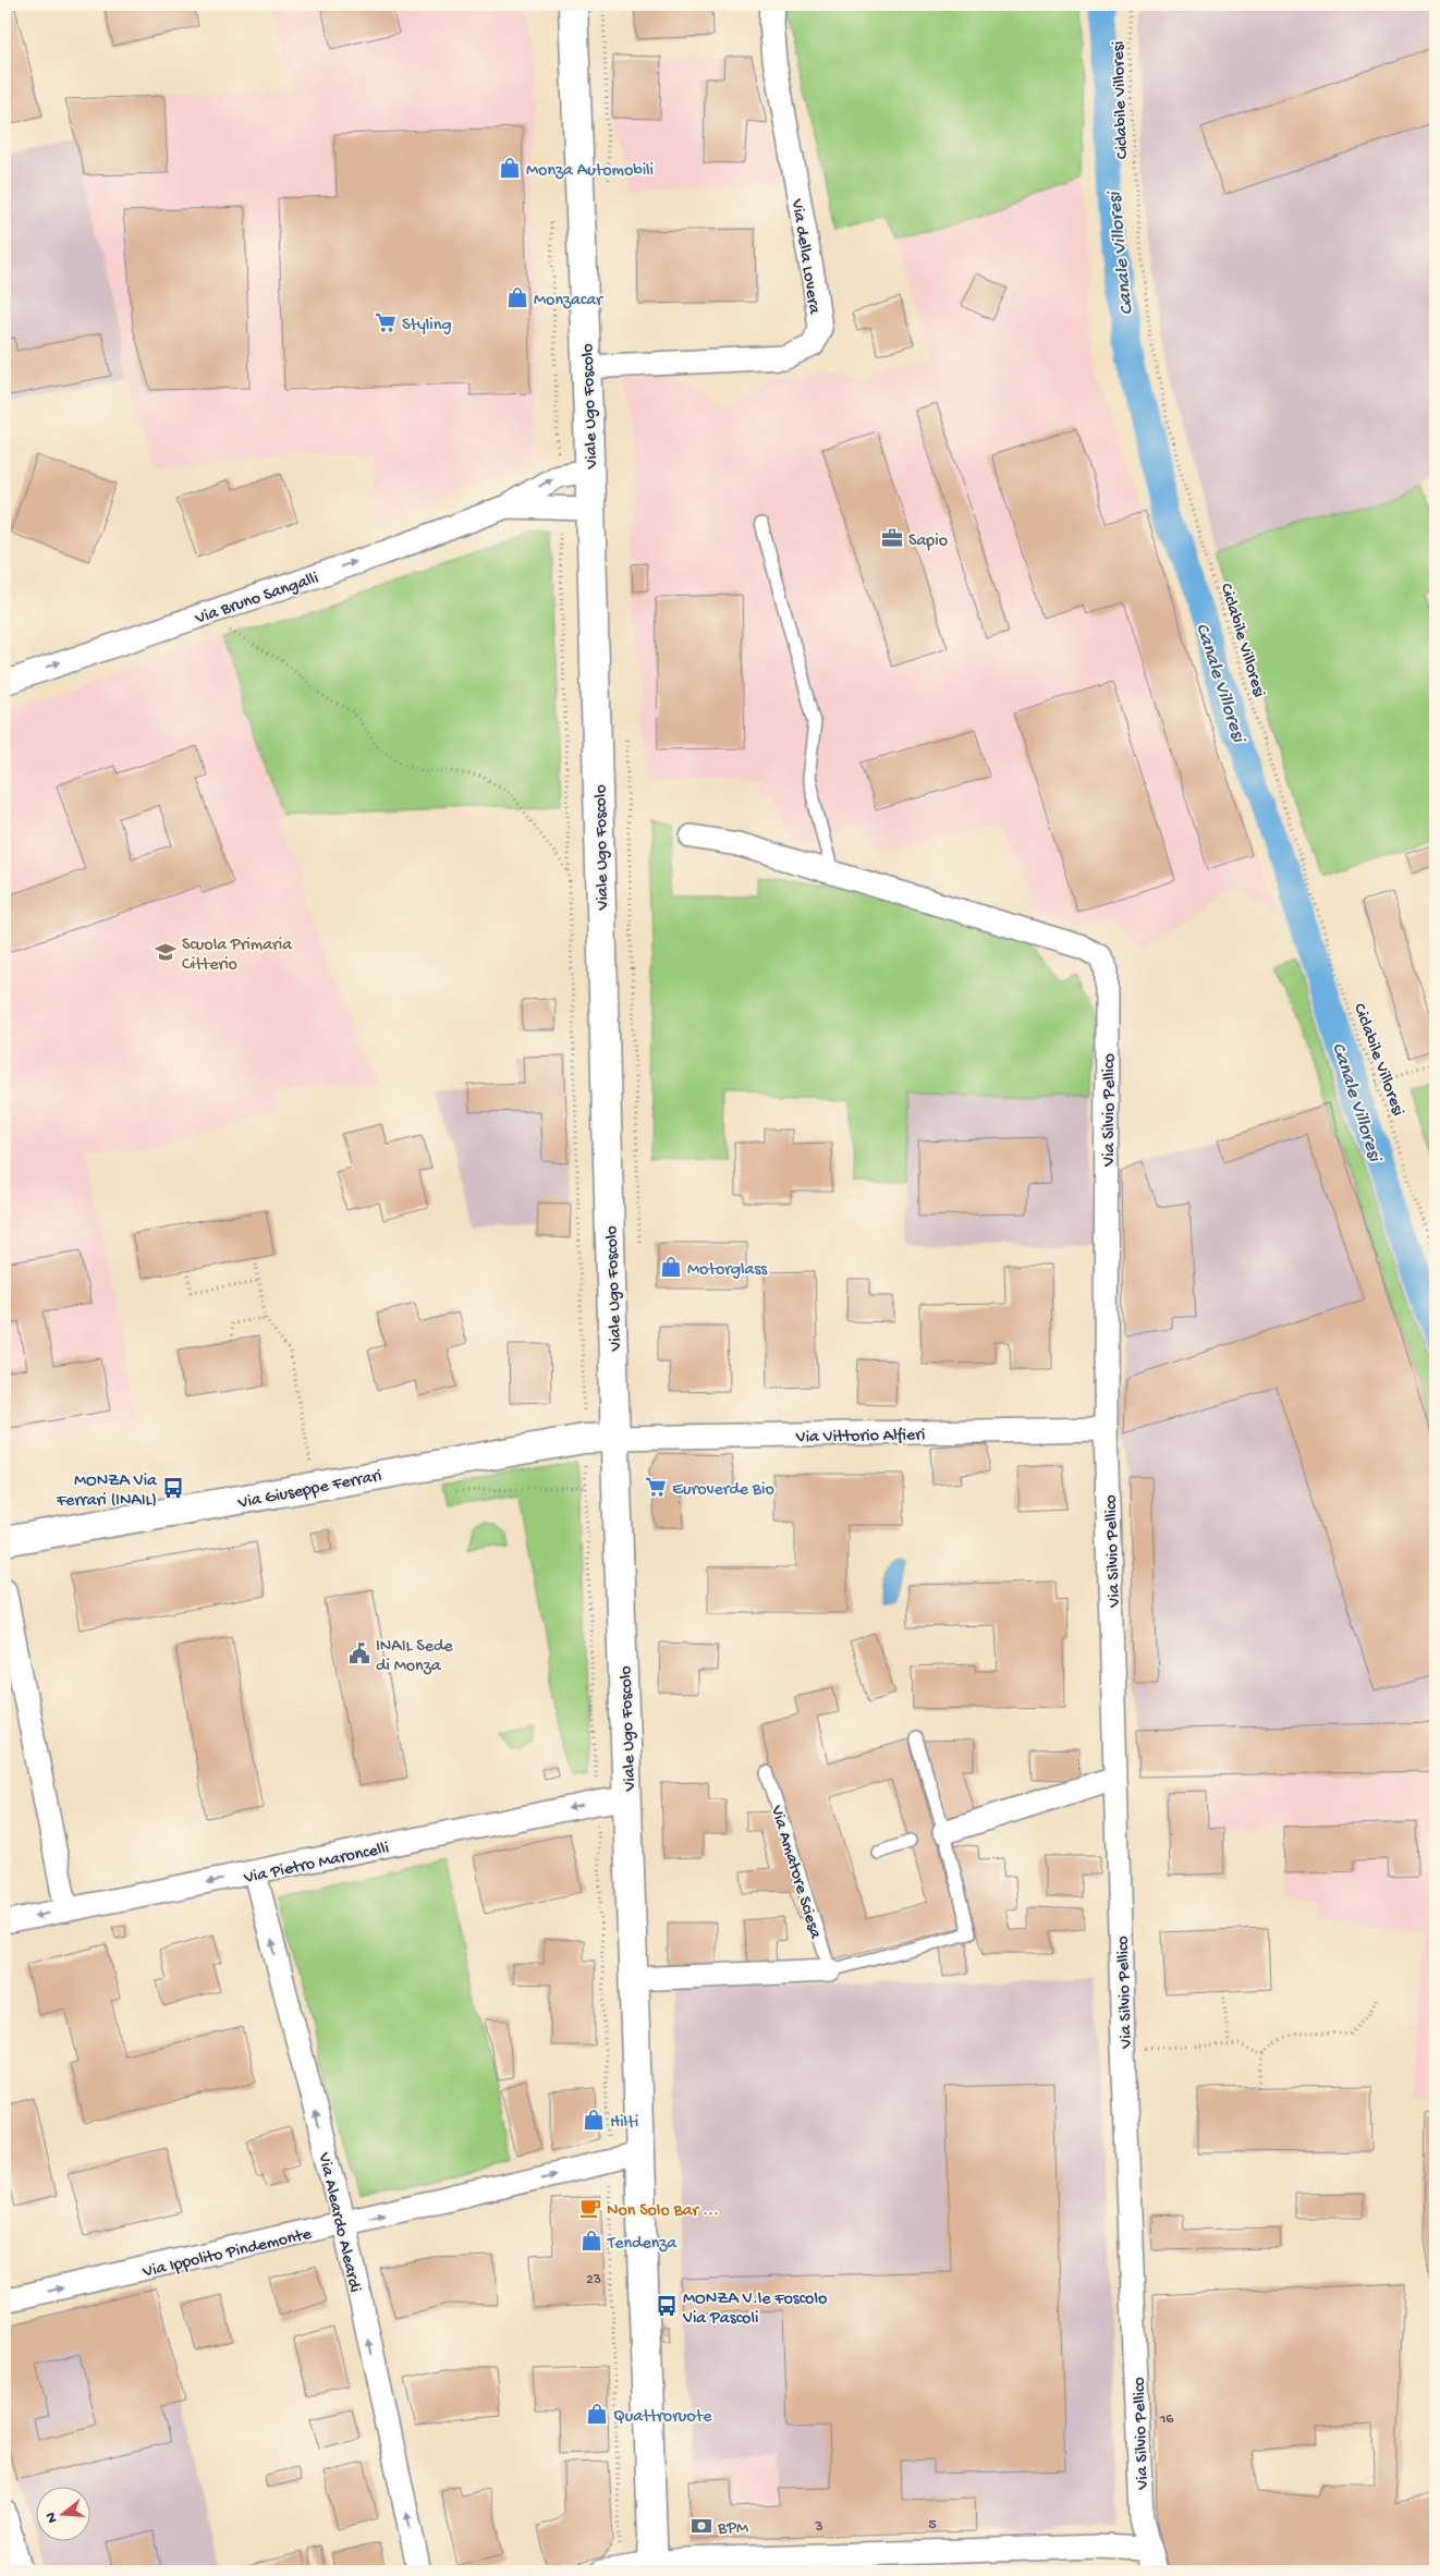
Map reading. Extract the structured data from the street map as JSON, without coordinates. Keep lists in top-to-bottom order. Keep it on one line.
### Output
{"streets":{"street":["Via della Lovera","Viale Ugo Foscolo","Via Bruno Sangalli","Via Silvio Pellico","Via Vittorio Alfieri","Via Giuseppe Ferrari","Via Pietro Maroncelli","Via Aleardo Aleardi","Via Ippolito Pindemonte"],"lane":["Via Amatore Sciesa"],"path":["Ciclabile Villoresi"]},"crossings":[["Via della Lovera","Viale Ugo Foscolo"],["Viale Ugo Foscolo","Via Bruno Sangalli"],["Viale Ugo Foscolo","Via Vittorio Alfieri"],["Viale Ugo Foscolo","Via Giuseppe Ferrari"],["Viale Ugo Foscolo","Via Pietro Maroncelli"],["Viale Ugo Foscolo","Via Ippolito Pindemonte"],["Via Silvio Pellico","Via Vittorio Alfieri"],["Via Vittorio Alfieri","Via Giuseppe Ferrari"],["Via Pietro Maroncelli","Via Aleardo Aleardi"],["Via Aleardo Aleardi","Via Ippolito Pindemonte"]],"one_way":["Via Bruno Sangalli","Via Pietro Maroncelli","Via Aleardo Aleardi","Via Ippolito Pindemonte"],"water":["Canale Villoresi"],"places":{"shop":["Monza Automobili","Monzacar","Motorglass","Hilti","Tendenza","Quattroruote"],"supermarket":["Styling","Euroverde Bio"],"office":["Sapio"],"school or university":["Scuola Primaria Citterio"],"bus stop":["MONZA Via Ferrari (INAIL)","MONZA V.le Foscolo Via Pascoli"],"public building":["INAIL Sede di Monza"],"cafe":["Non Solo Bar ..."],"bank":["BPM"]},"house_numbers":["23","16","5","3"],"north":"left"}
